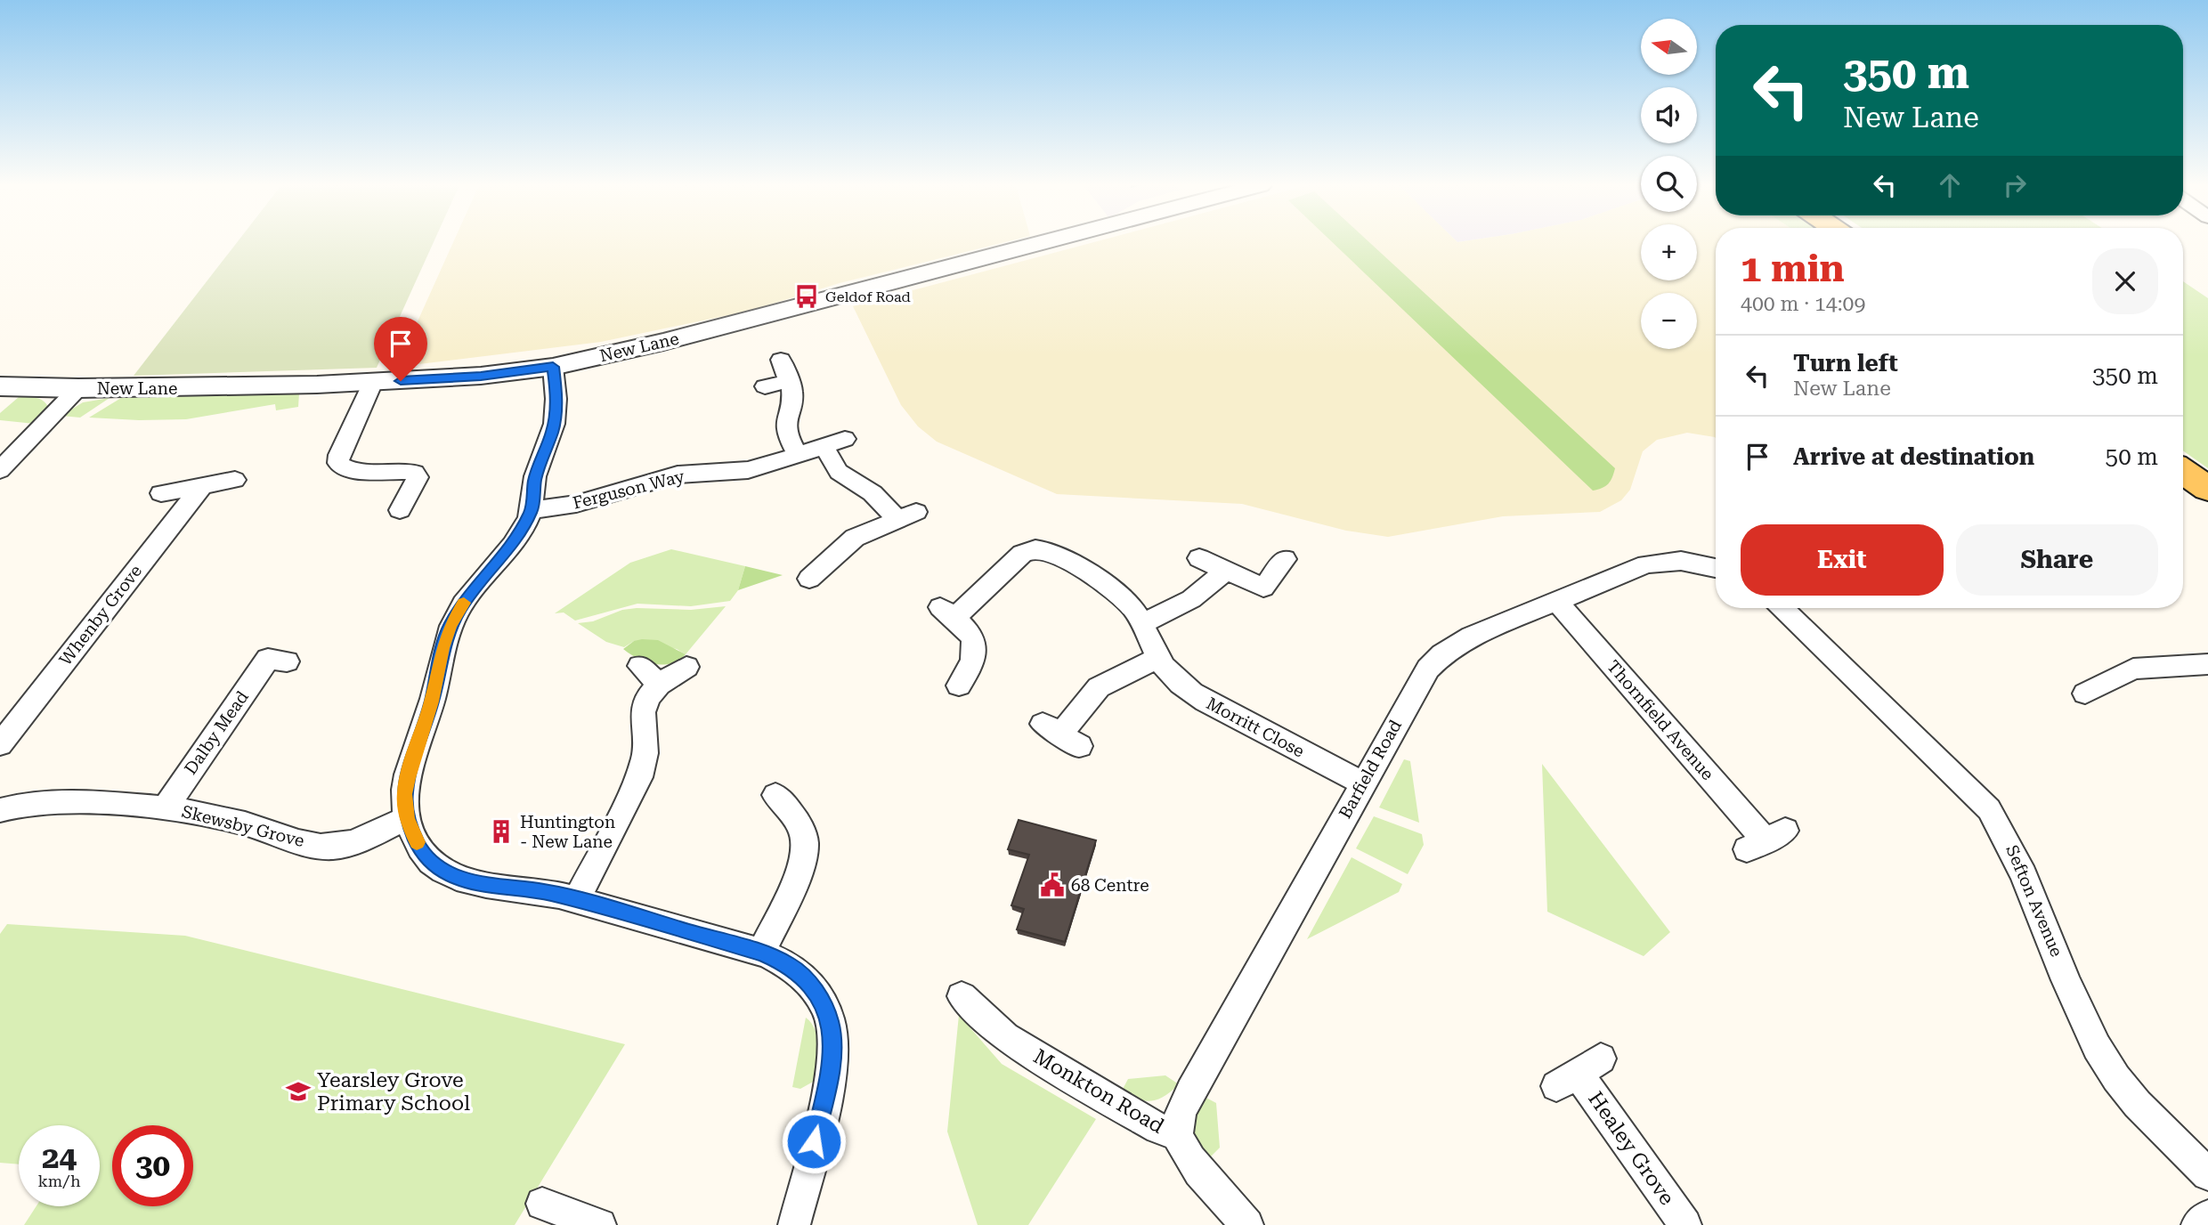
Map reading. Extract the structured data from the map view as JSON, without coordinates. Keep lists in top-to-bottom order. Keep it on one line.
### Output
{"streets":{"street":["New Lane","Ferguson Way","Whenby Grove","Thornfield Avenue","Morritt Close","Dalby Mead","Barfield Road","Skewsby Grove","Sefton Avenue","Monkton Road","Healey Grove"]},"crossings":[["Thornfield Avenue","Barfield Road"],["Morritt Close","Barfield Road"],["Dalby Mead","Skewsby Grove"],["Barfield Road","Monkton Road"]],"places":{"bus stop":["Geldof Road"],"building":["Huntington - New Lane"],"public building":["68 Centre"],"school or university":["Yearsley Grove Primary School"]},"north":"left","page":{"map_buttons":["+","−"],"turn":["350 m","New Lane"],"heading":["1 min","400 m · 14:09"],"list":[{"name":"Turn left","note":"New Lane","value":"350 m"},{"name":"Arrive at destination","value":"50 m"}],"buttons":["Exit","Share"],"speed":"24 km/h","limit":"30"}}
